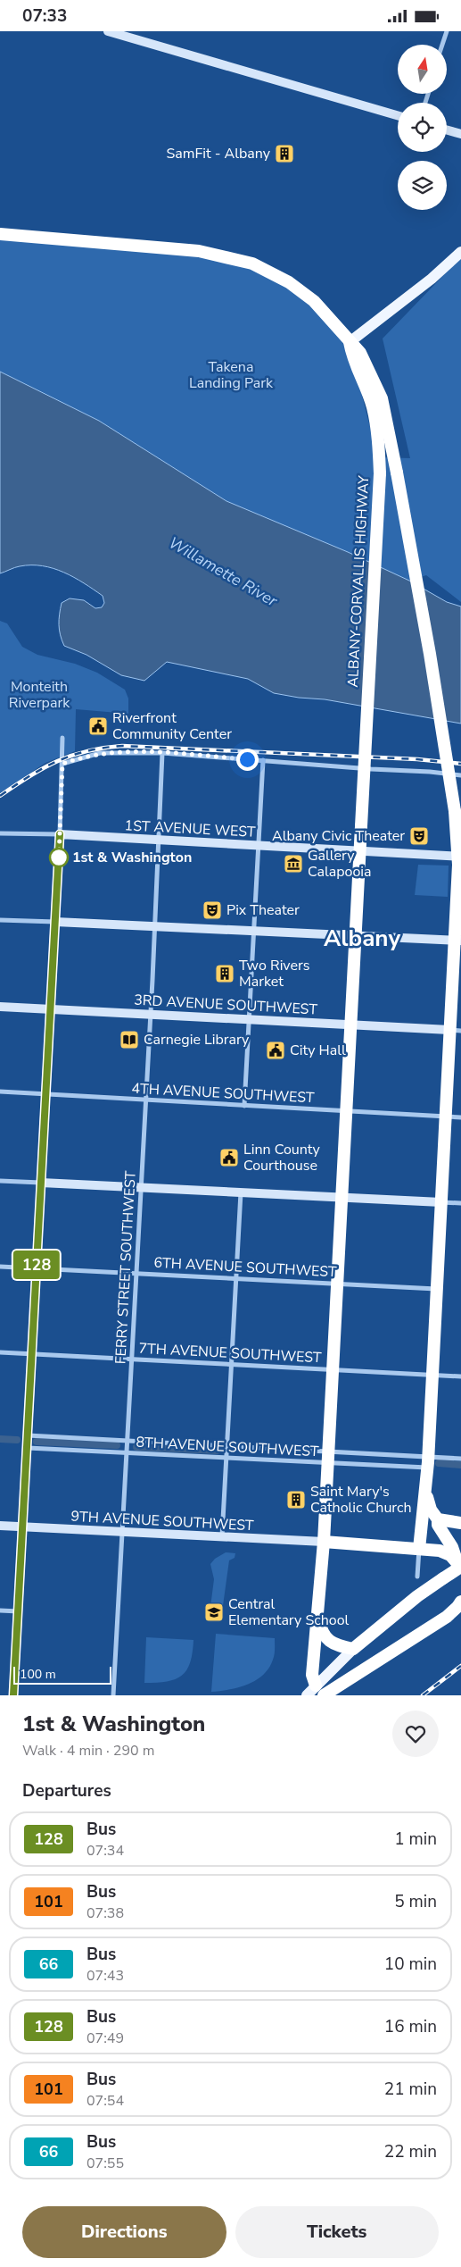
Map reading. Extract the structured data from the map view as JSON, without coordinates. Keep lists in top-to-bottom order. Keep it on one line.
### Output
{"streets":{"highway":["ALBANY-CORVALLIS HIGHWAY"],"street":["1ST AVENUE WEST","3RD AVENUE SOUTHWEST","4TH AVENUE SOUTHWEST","FERRY STREET SOUTHWEST","6TH AVENUE SOUTHWEST","7TH AVENUE SOUTHWEST","8TH AVENUE SOUTHWEST","9TH AVENUE SOUTHWEST"]},"crossings":[["ALBANY-CORVALLIS HIGHWAY","1ST AVENUE WEST"],["ALBANY-CORVALLIS HIGHWAY","3RD AVENUE SOUTHWEST"],["ALBANY-CORVALLIS HIGHWAY","4TH AVENUE SOUTHWEST"],["ALBANY-CORVALLIS HIGHWAY","6TH AVENUE SOUTHWEST"],["ALBANY-CORVALLIS HIGHWAY","7TH AVENUE SOUTHWEST"],["ALBANY-CORVALLIS HIGHWAY","8TH AVENUE SOUTHWEST"],["ALBANY-CORVALLIS HIGHWAY","9TH AVENUE SOUTHWEST"],["1ST AVENUE WEST","FERRY STREET SOUTHWEST"],["3RD AVENUE SOUTHWEST","FERRY STREET SOUTHWEST"],["4TH AVENUE SOUTHWEST","FERRY STREET SOUTHWEST"],["FERRY STREET SOUTHWEST","6TH AVENUE SOUTHWEST"],["FERRY STREET SOUTHWEST","7TH AVENUE SOUTHWEST"],["FERRY STREET SOUTHWEST","8TH AVENUE SOUTHWEST"],["FERRY STREET SOUTHWEST","9TH AVENUE SOUTHWEST"]],"districts":["Albany"],"water":["Willamette River"],"parks":["Takena Landing Park","Monteith Riverpark"],"places":{"building":["SamFit - Albany","Two Rivers Market","Saint Mary's Catholic Church"],"public building":["Riverfront Community Center","City Hall","Linn County Courthouse"],"theatre":["Albany Civic Theater","Pix Theater"],"other":["1st & Washington"],"museum":["Gallery Calapooia"],"library":["Carnegie Library"],"school or university":["Central Elementary School"]},"lines":["bus line 128"],"scale_bar":"100 m","north":"top","page":{"status":"07:33","on_map":"128","scale":"100 m","heading":[["1st & Washington","Walk · 4 min · 290 m"],"Departures"],"list":[{"mark":"128","name":"Bus","note":"07:34","value":"1 min"},{"mark":"101","name":"Bus","note":"07:38","value":"5 min"},{"mark":"66","name":"Bus","note":"07:43","value":"10 min"},{"mark":"128","name":"Bus","note":"07:49","value":"16 min"},{"mark":"101","name":"Bus","note":"07:54","value":"21 min"},{"mark":"66","name":"Bus","note":"07:55","value":"22 min"}],"buttons":["Directions","Tickets"]}}
